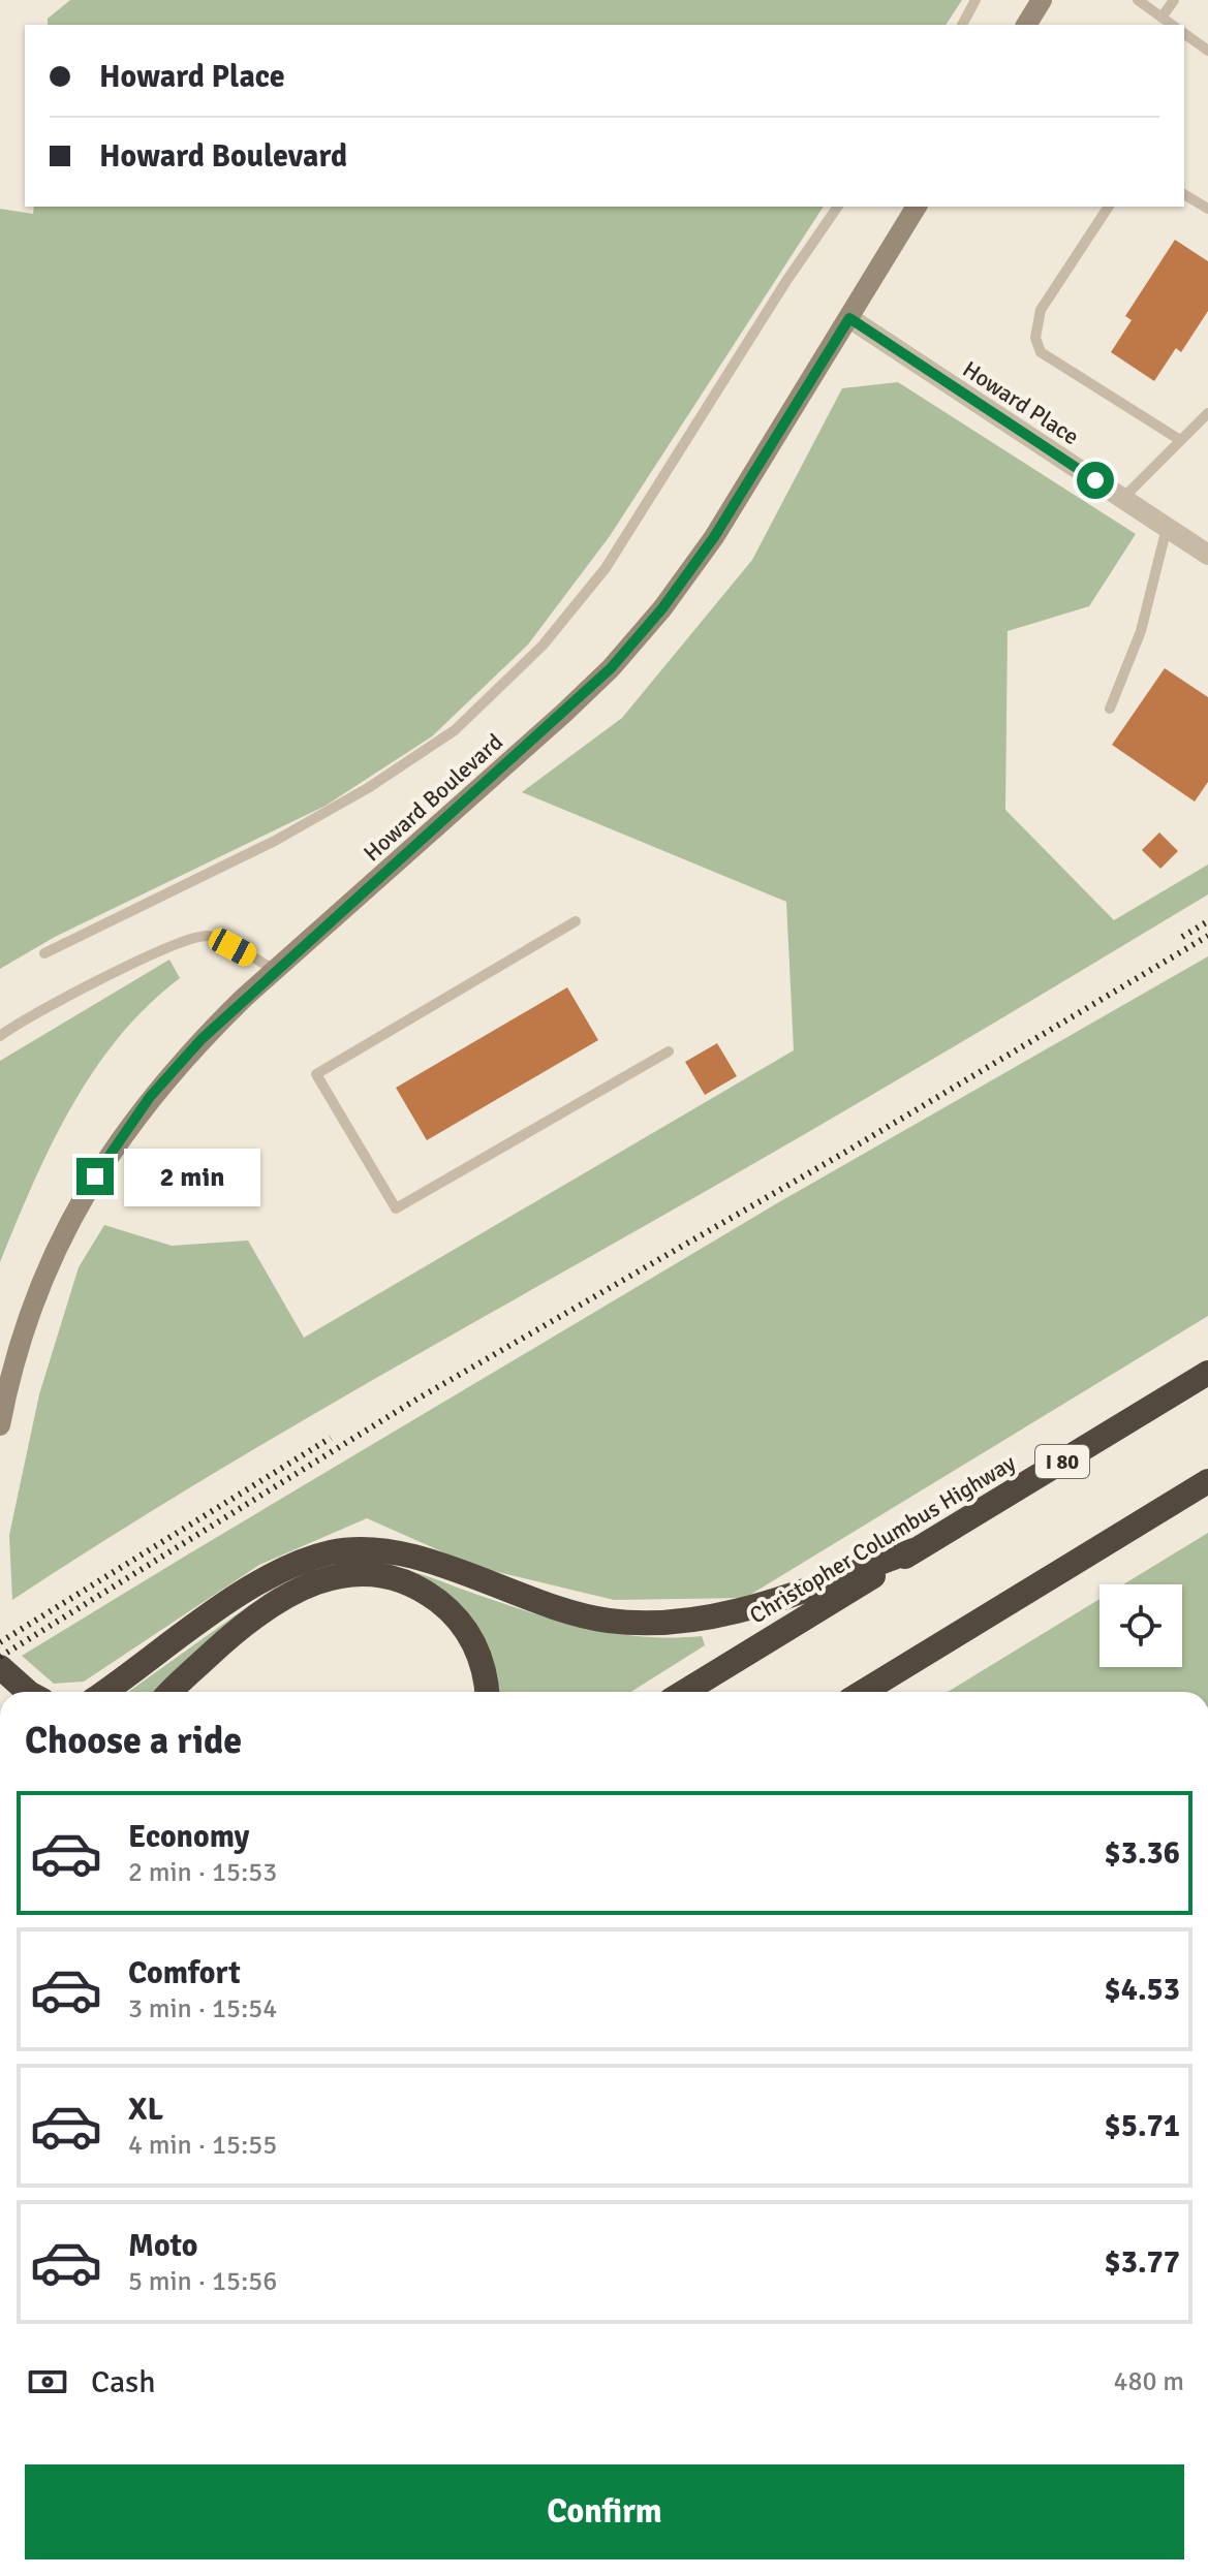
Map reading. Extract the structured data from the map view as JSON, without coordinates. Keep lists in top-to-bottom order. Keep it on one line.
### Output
{"streets":{"highway":["I 80","Christopher Columbus Highway"],"main road":["Howard Boulevard"],"street":["Howard Place"]},"crossings":[["Howard Place","Howard Boulevard"]],"page":{"banner":["Howard Place","Howard Boulevard"],"bubble":"2 min","heading":"Choose a ride","list":[{"name":"Economy","note":"2 min · 15:53","value":"$3.36"},{"name":"Comfort","note":"3 min · 15:54","value":"$4.53"},{"name":"XL","note":"4 min · 15:55","value":"$5.71"},{"name":"Moto","note":"5 min · 15:56","value":"$3.77"}],"pay":["Cash","480 m"],"buttons":"Confirm"}}
